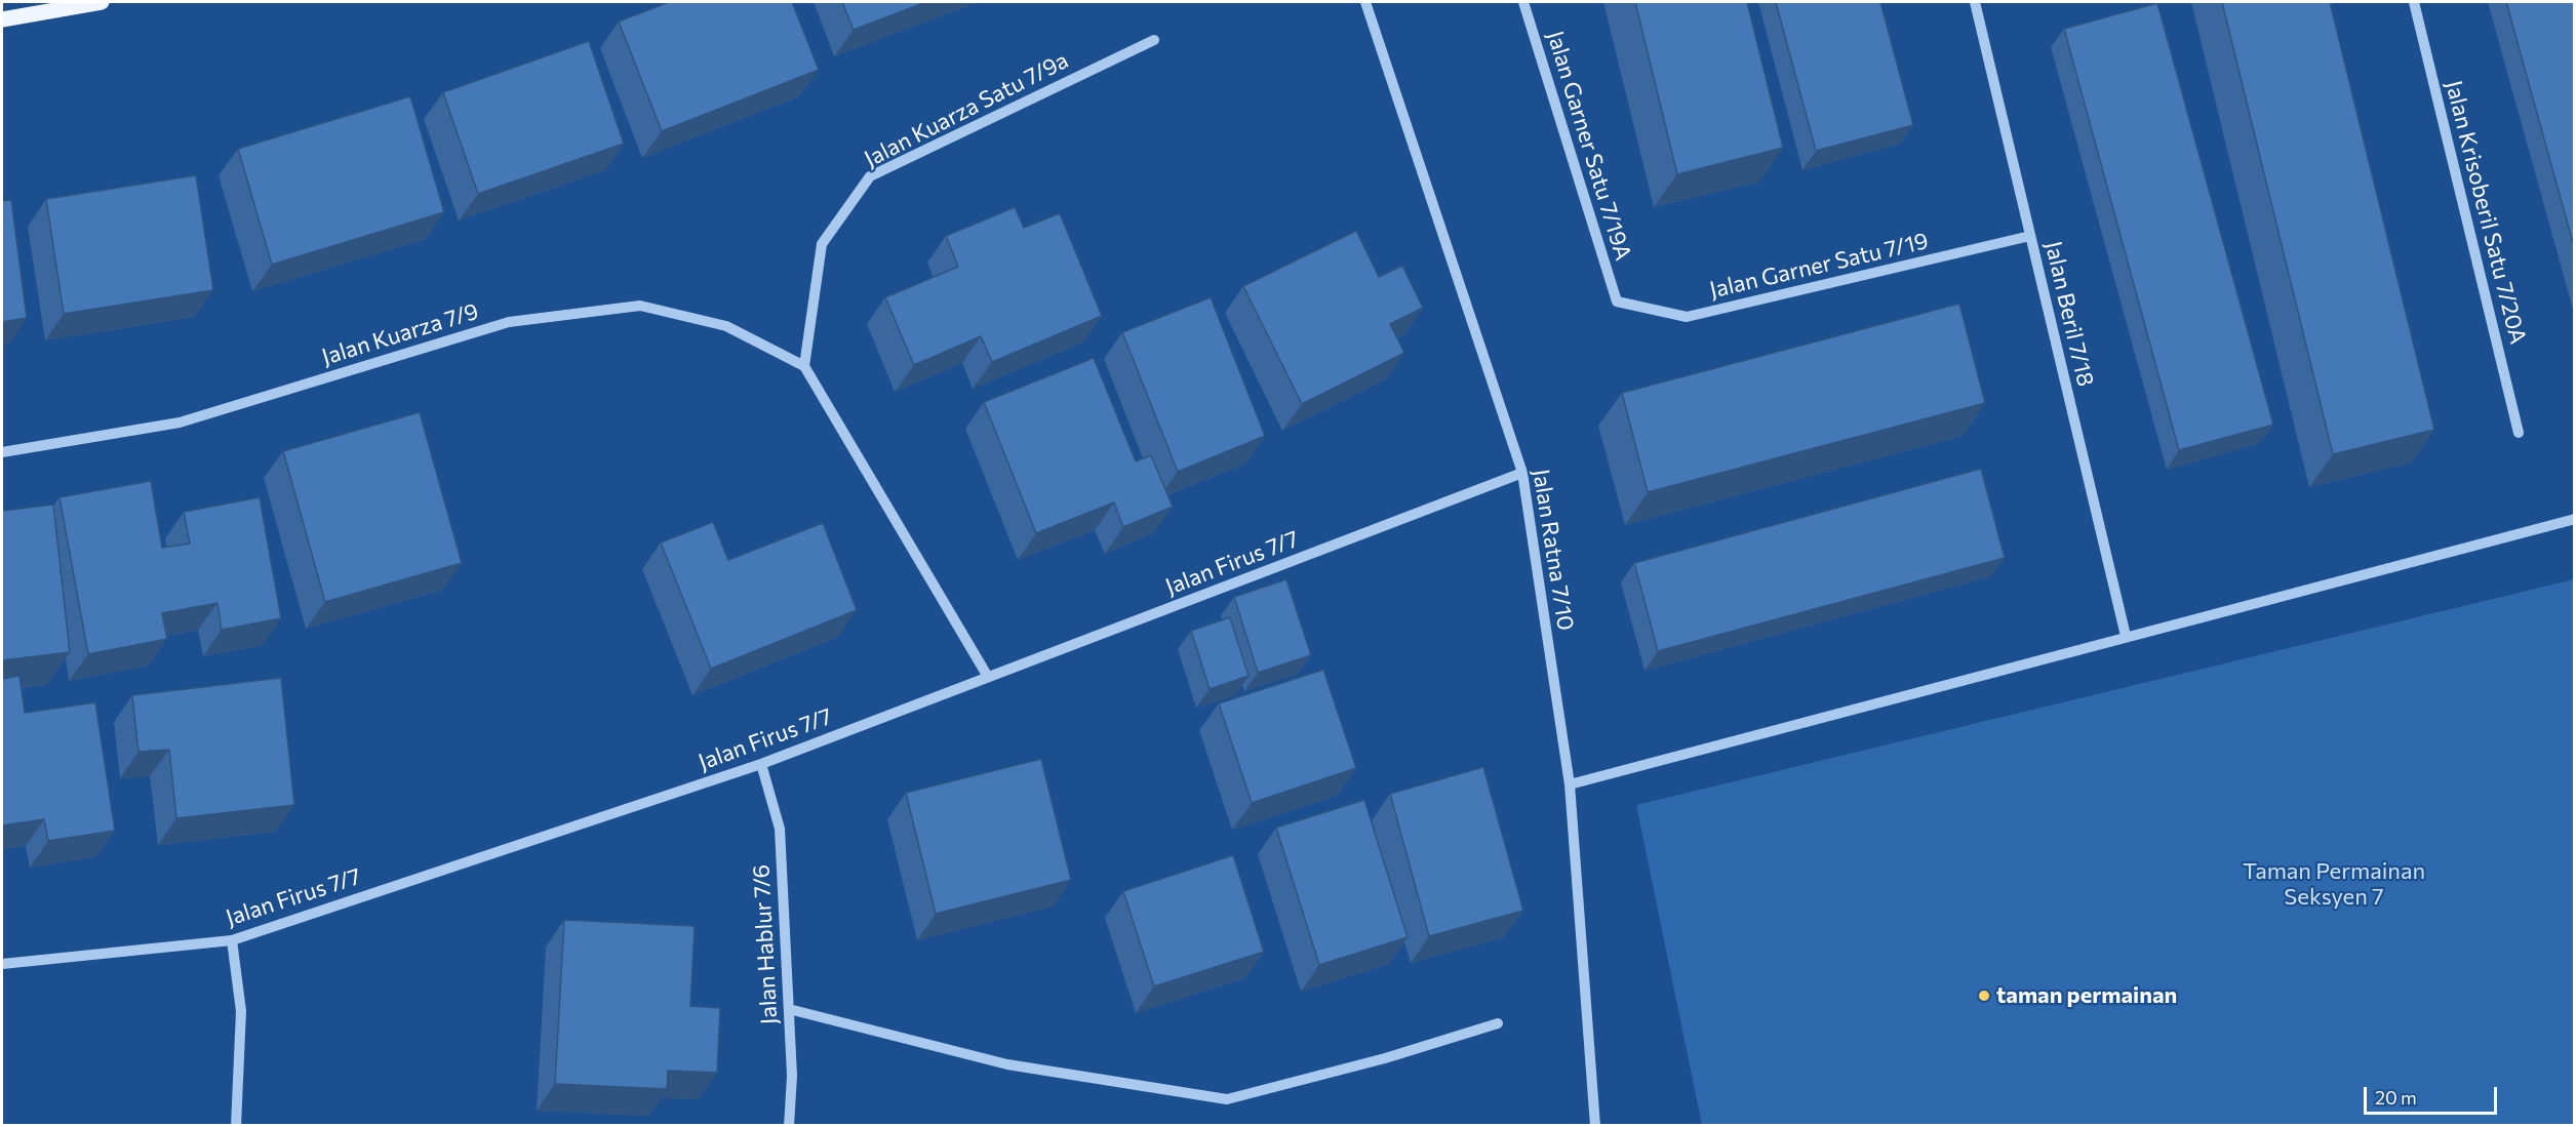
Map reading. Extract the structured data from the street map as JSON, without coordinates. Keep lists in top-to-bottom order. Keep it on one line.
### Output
{"streets":{"street":["Jalan Kuarza Satu 7/9a","Jalan Garner Satu 7/19A","Jalan Krisoberil Satu 7/20A","Jalan Garner Satu 7/19","Jalan Beril 7/18","Jalan Kuarza 7/9","Jalan Ratna 7/10","Jalan Firus 7/7","Jalan Hablur 7/6"]},"crossings":[["Jalan Kuarza Satu 7/9a","Jalan Kuarza 7/9"],["Jalan Garner Satu 7/19A","Jalan Garner Satu 7/19"],["Jalan Garner Satu 7/19","Jalan Beril 7/18"],["Jalan Ratna 7/10","Jalan Firus 7/7"],["Jalan Firus 7/7","Jalan Hablur 7/6"]],"parks":["Taman Permainan Seksyen 7"],"places":["taman permainan"],"scale_bar":"20 m"}
